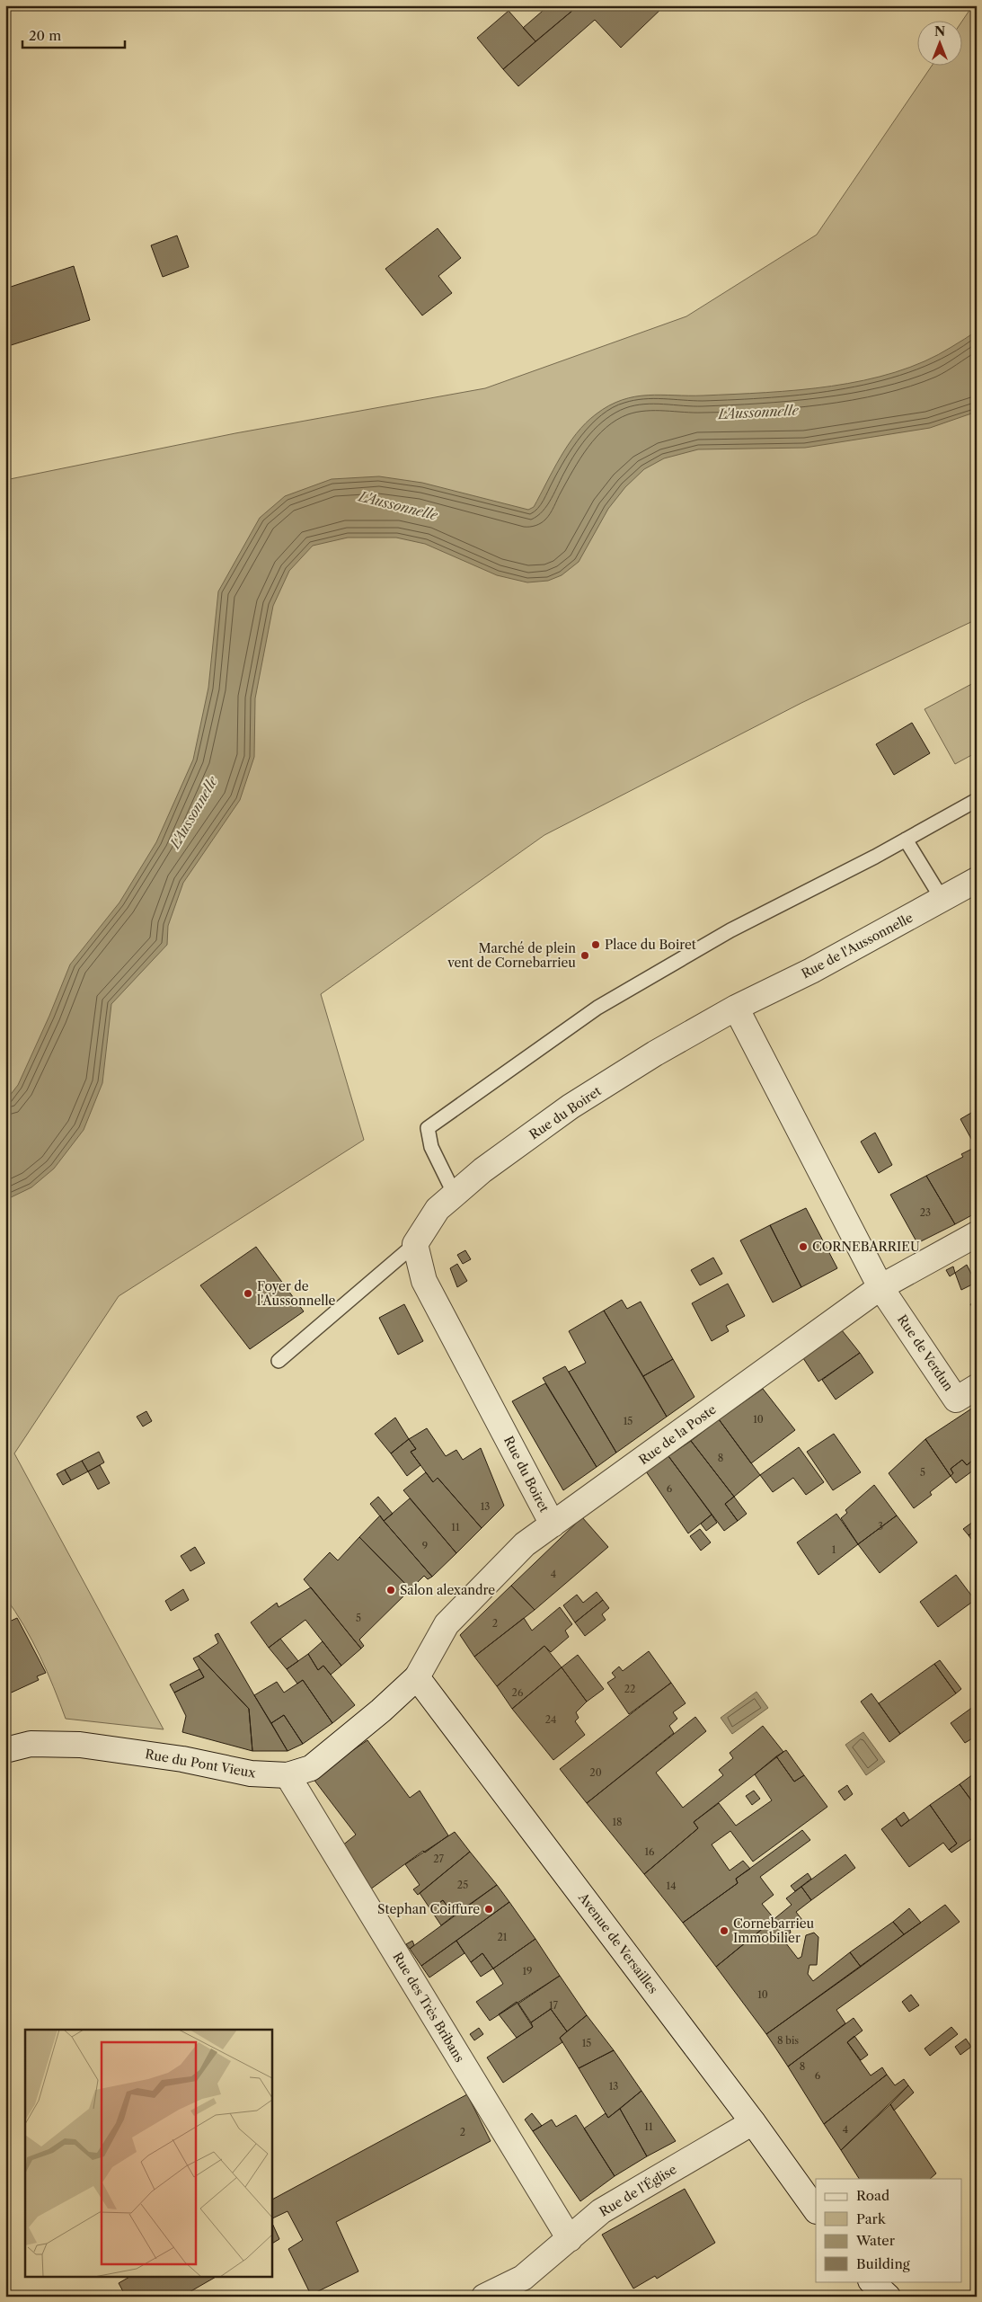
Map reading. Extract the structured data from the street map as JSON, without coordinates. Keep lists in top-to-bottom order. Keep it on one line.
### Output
{"streets":{"street":["Rue de l'Aussonnelle","Rue du Boiret","Rue de Verdun","Rue de la Poste","Rue du Pont Vieux","Avenue de Versailles","Rue des Très Bribans","Rue de l'Église"]},"crossings":[["Rue de l'Aussonnelle","Rue du Boiret"],["Rue du Boiret","Rue de la Poste"],["Rue de Verdun","Rue de la Poste"],["Rue de la Poste","Rue du Pont Vieux"],["Rue de la Poste","Avenue de Versailles"],["Rue du Pont Vieux","Avenue de Versailles"],["Rue du Pont Vieux","Rue des Très Bribans"],["Avenue de Versailles","Rue de l'Église"],["Rue des Très Bribans","Rue de l'Église"]],"water":["L'Aussonnelle"],"places":["Place du Boiret","Marché de plein vent de Cornebarrieu","CORNEBARRIEU","Foyer de l'Aussonnelle","Salon alexandre","Stephan Coiffure","Cornebarrieu Immobilier"],"house_numbers":["23","10","15","8","5","6","13","3","11","9","1","4","5","2","22","26","24","20","18","16","27","25","14","21","19","10","17","8 bis","15","8","6","13","11","4","2"],"legend":["Road","Park","Water","Building"],"scale_bar":"20 m","north":"top"}
